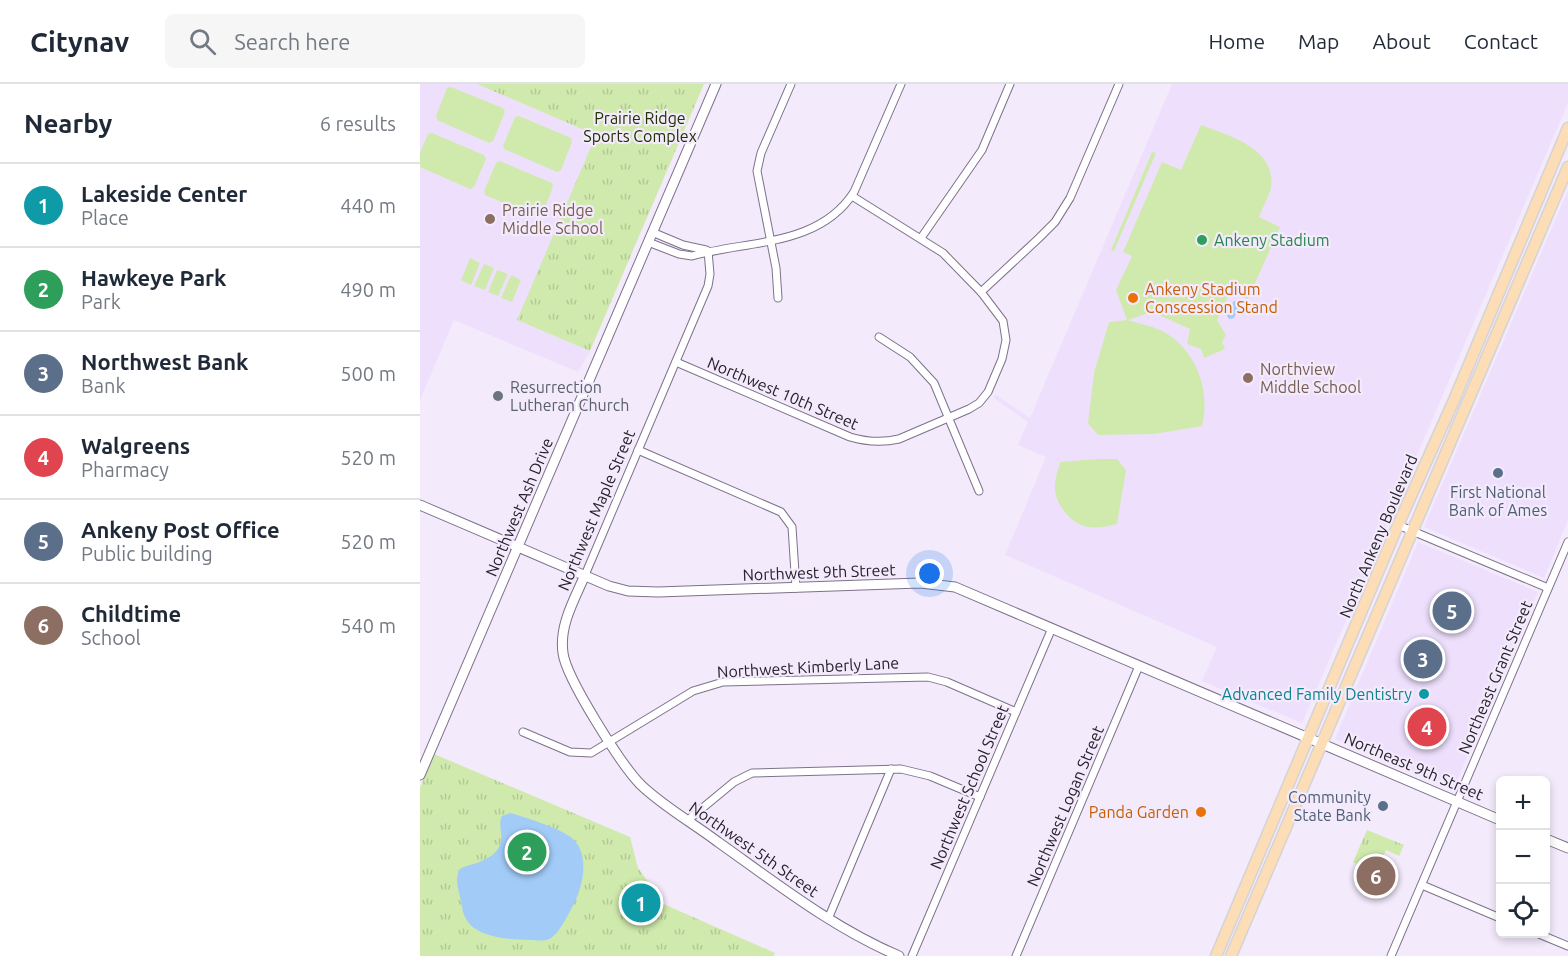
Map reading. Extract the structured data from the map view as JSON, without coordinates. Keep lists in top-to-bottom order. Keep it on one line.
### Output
{"streets":{"main road":["North Ankeny Boulevard"],"street":["Northwest 10th Street","Northwest Ash Drive","Northwest Maple Street","Northwest 9th Street","Northwest Kimberly Lane","Northeast Grant Street","Northeast 9th Street","Northwest School Street","Northwest Logan Street","Northwest 5th Street"]},"crossings":[["Northwest 10th Street","Northwest Maple Street"],["Northwest Ash Drive","Northwest 9th Street"],["Northwest Maple Street","Northwest 9th Street"],["Northwest Maple Street","Northwest Kimberly Lane"],["Northwest Maple Street","Northwest 5th Street"],["North Ankeny Boulevard","Northwest 9th Street"],["North Ankeny Boulevard","Northeast 9th Street"],["Northwest 9th Street","Northeast 9th Street"],["Northwest 9th Street","Northwest School Street"],["Northwest 9th Street","Northwest Logan Street"],["Northwest Kimberly Lane","Northwest School Street"],["Northwest Kimberly Lane","Northwest 5th Street"],["Northeast Grant Street","Northeast 9th Street"]],"parks":["Prairie Ridge Sports Complex"],"places":["Prairie Ridge Middle School","Ankeny Stadium","Ankeny Stadium Conscession Stand","Northview Middle School","Resurrection Lutheran Church","First National Bank of Ames","Advanced Family Dentistry","Community State Bank","Panda Garden"],"page":{"header":"Citynav","search":"Search here","nav":["Home","Map","About","Contact"],"heading":["Nearby","6 results"],"list":[{"mark":"1","name":"Lakeside Center","note":"Place","value":"440 m"},{"mark":"2","name":"Hawkeye Park","note":"Park","value":"490 m"},{"mark":"3","name":"Northwest Bank","note":"Bank","value":"500 m"},{"mark":"4","name":"Walgreens","note":"Pharmacy","value":"520 m"},{"mark":"5","name":"Ankeny Post Office","note":"Public building","value":"520 m"},{"mark":"6","name":"Childtime","note":"School","value":"540 m"}],"pins":["5","3","4","2","6","1"],"map_buttons":["+","−"]}}
